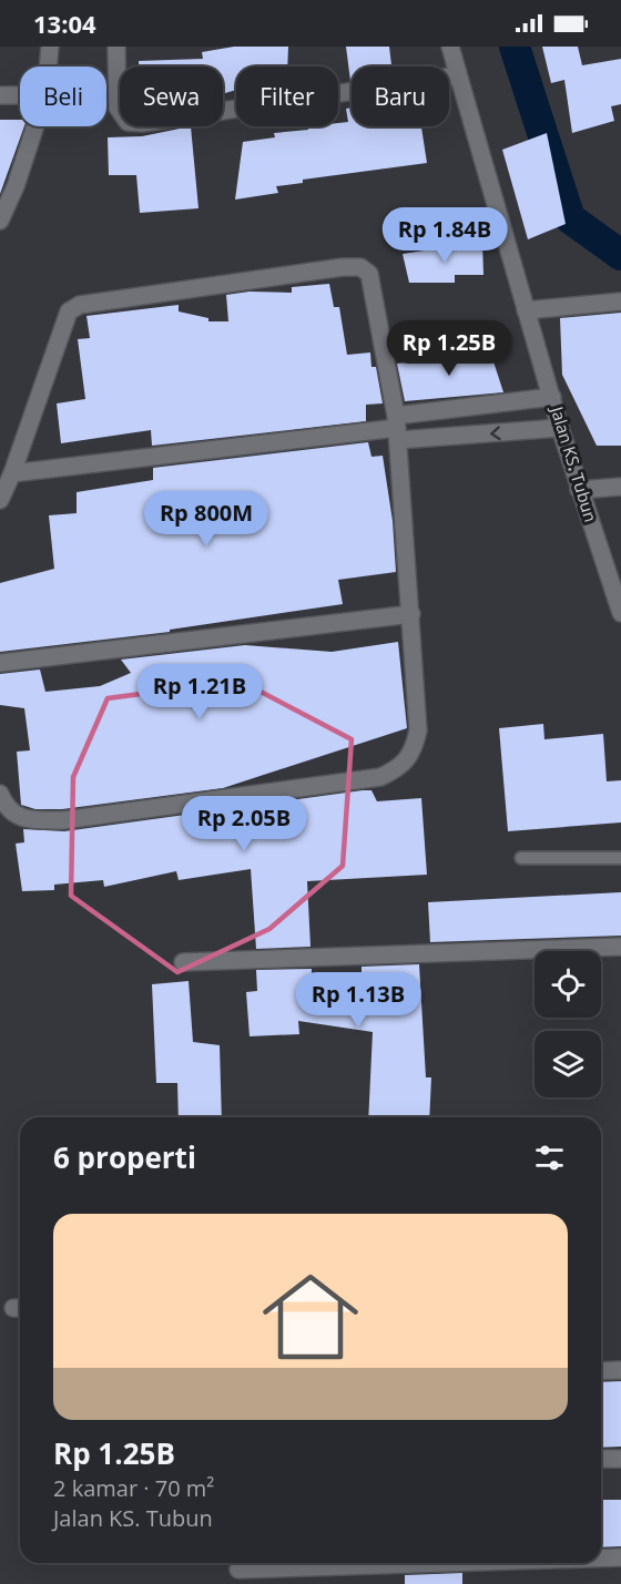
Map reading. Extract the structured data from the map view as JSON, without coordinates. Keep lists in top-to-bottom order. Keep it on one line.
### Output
{"streets":{"street":["Jalan KS. Tubun"]},"page":{"status":"13:04","chip":["Beli","Sewa","Filter","Baru"],"price":["Rp 1.84B","Rp 1.25B","Rp 800M","Rp 1.21B","Rp 2.05B","Rp 1.13B"],"heading":"6 properti","list":[{"name":"Rp 1.25B","note":"2 kamar · 70 m² · Jalan KS. Tubun"}]}}
